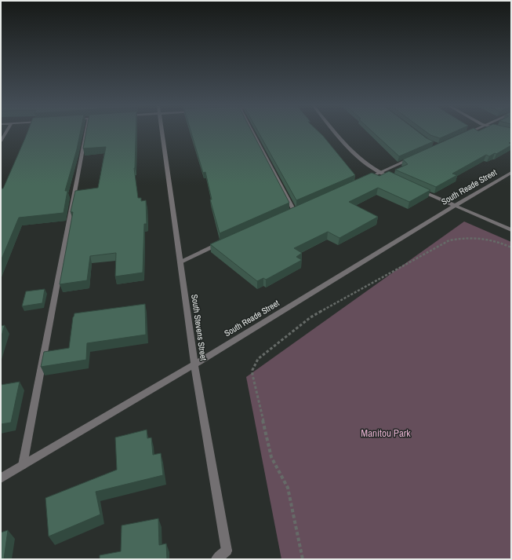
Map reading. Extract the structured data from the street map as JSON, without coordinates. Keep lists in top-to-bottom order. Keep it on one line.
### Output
{"streets":{"street":["South Reade Street","South Stevens Street"]},"crossings":[["South Reade Street","South Stevens Street"]],"parks":["Manitou Park"]}
